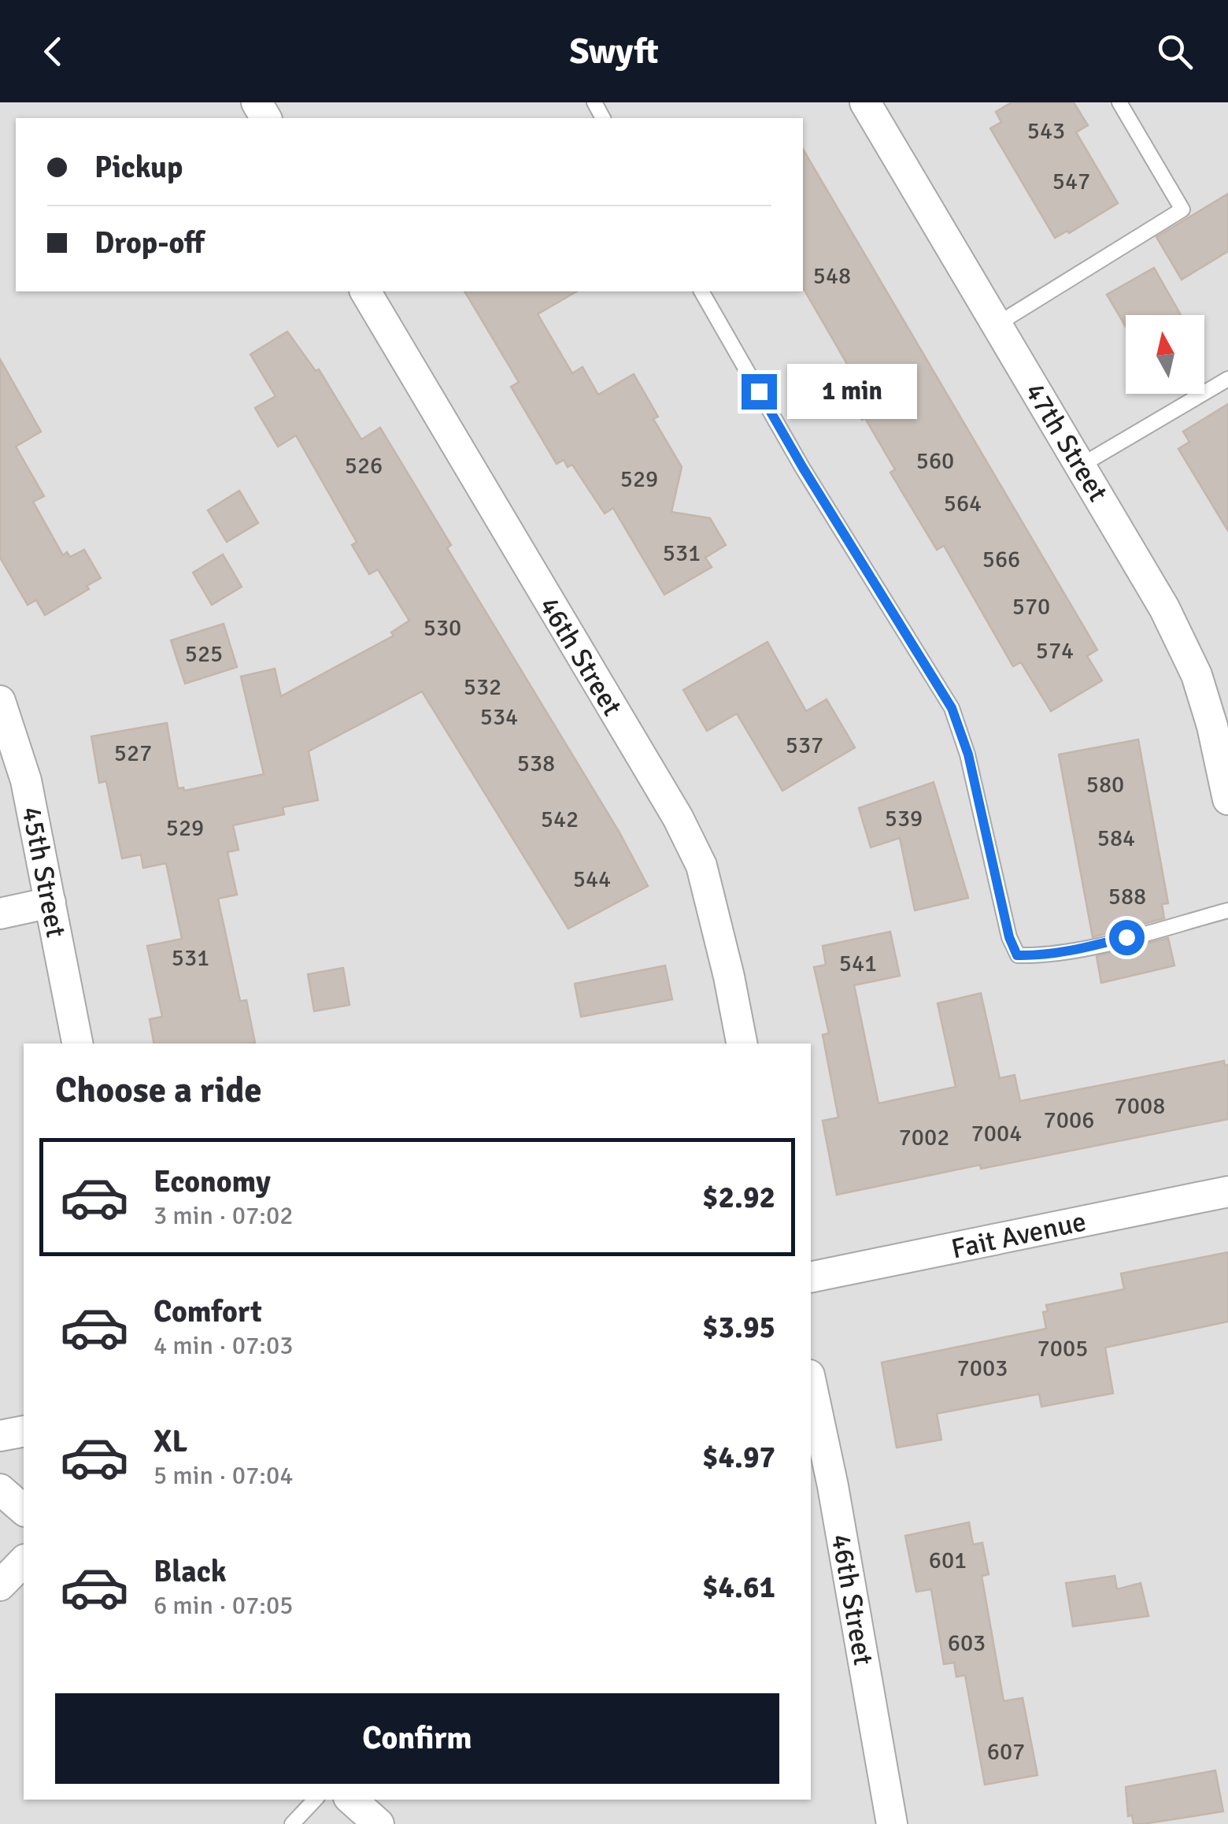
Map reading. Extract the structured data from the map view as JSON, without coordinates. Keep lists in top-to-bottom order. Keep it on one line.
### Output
{"streets":{"street":["47th Street","46th Street","45th Street","Fait Avenue"]},"house_numbers":["543","547","548","560","526","529","564","531","566","570","530","574","525","532","534","537","527","538","580","539","542","529","584","544","588","531","541","7008","7006","7004","7002","7005","7003","601","603","607"],"north":"top","page":{"header":"Swyft","banner":["Pickup","Drop-off"],"bubble":"1 min","heading":"Choose a ride","list":[{"name":"Economy","note":"3 min · 07:02","value":"$2.92"},{"name":"Comfort","note":"4 min · 07:03","value":"$3.95"},{"name":"XL","note":"5 min · 07:04","value":"$4.97"},{"name":"Black","note":"6 min · 07:05","value":"$4.61"}],"buttons":"Confirm"}}
